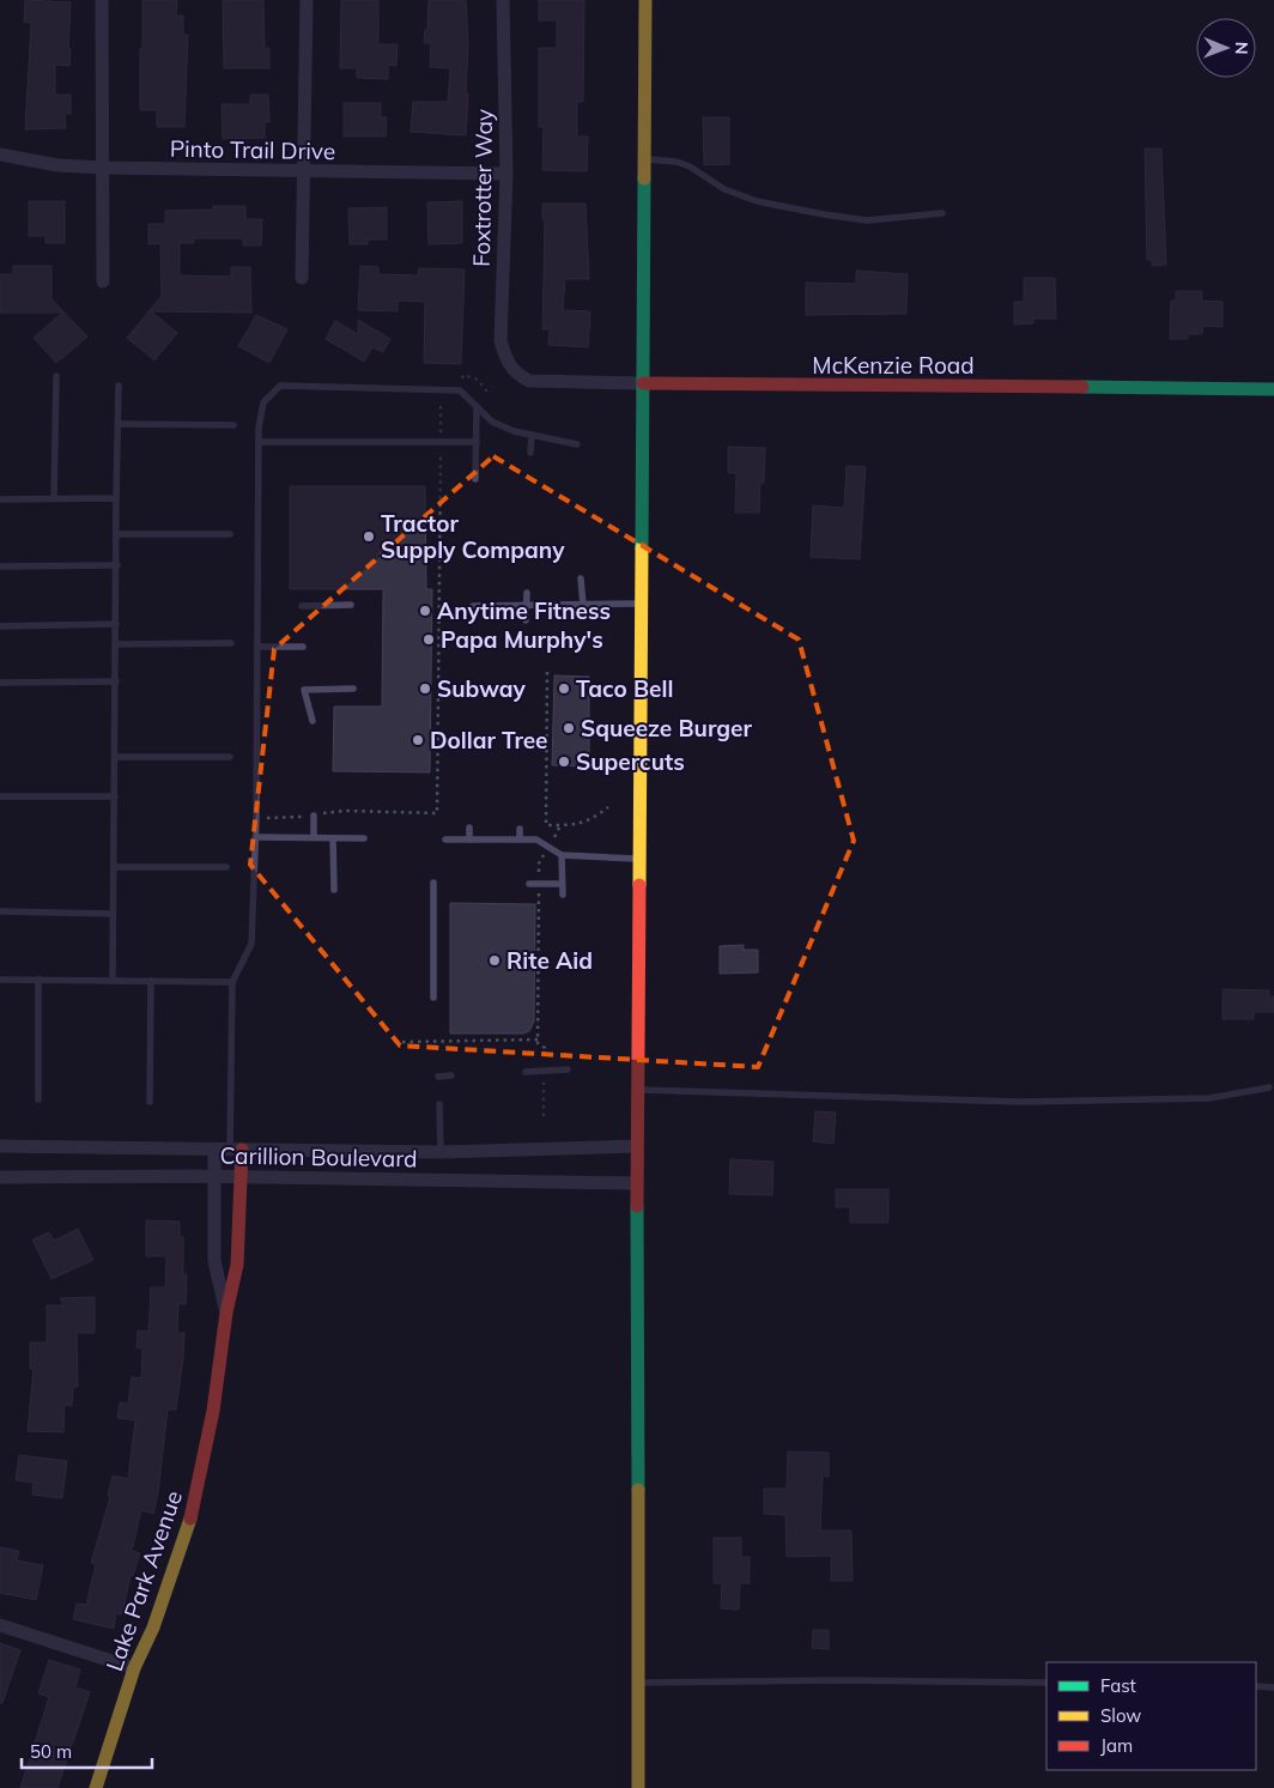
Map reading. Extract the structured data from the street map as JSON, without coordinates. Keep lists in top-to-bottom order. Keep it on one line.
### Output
{"streets":{"main road":["McKenzie Road","Lake Park Avenue"],"street":["Pinto Trail Drive","Foxtrotter Way","Carillion Boulevard"]},"crossings":[["Pinto Trail Drive","Foxtrotter Way"],["Foxtrotter Way","McKenzie Road"],["Carillion Boulevard","Lake Park Avenue"]],"places":["Tractor Supply Company","Anytime Fitness","Papa Murphy's","Subway","Taco Bell","Squeeze Burger","Dollar Tree","Supercuts","Rite Aid"],"legend":["Fast","Slow","Jam"],"scale_bar":"50 m","north":"right"}
